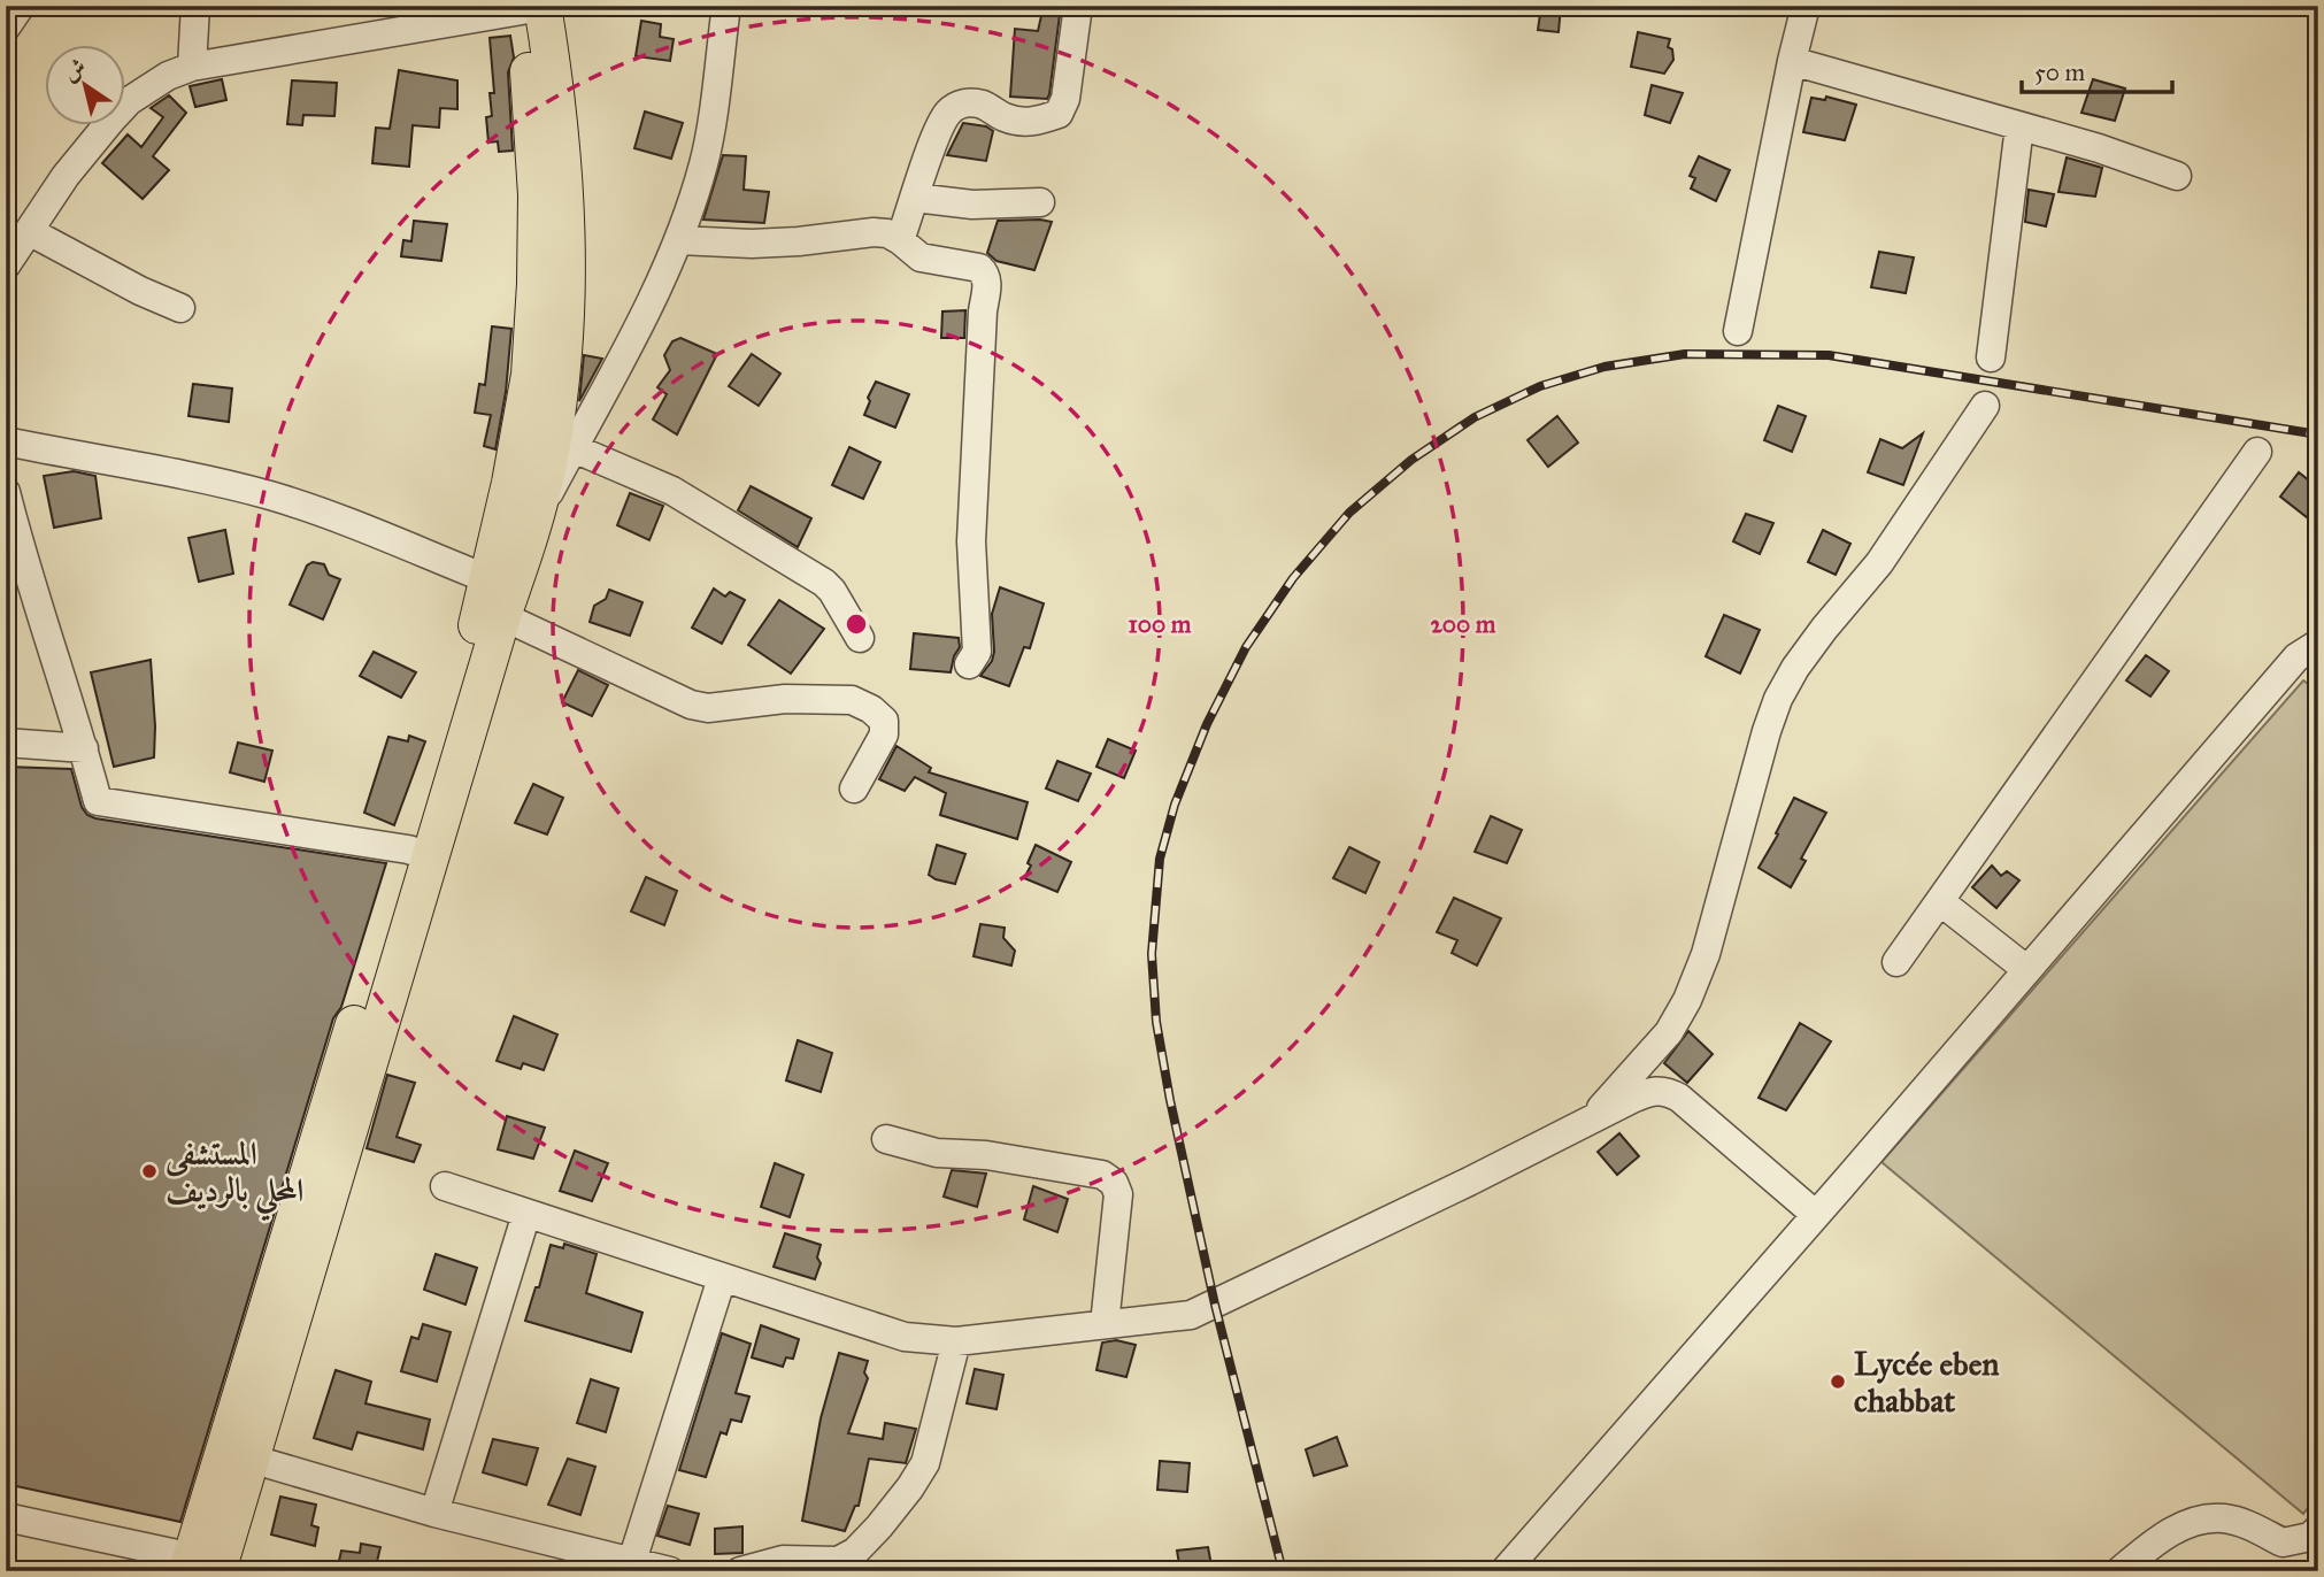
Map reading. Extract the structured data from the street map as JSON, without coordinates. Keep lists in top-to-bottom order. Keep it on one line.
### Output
{"places":["المستشفى المحلي بالرديف","Lycée eben chabbat"],"scale_bar":"50 m","north":"top left","rings":["100 m","200 m"]}
